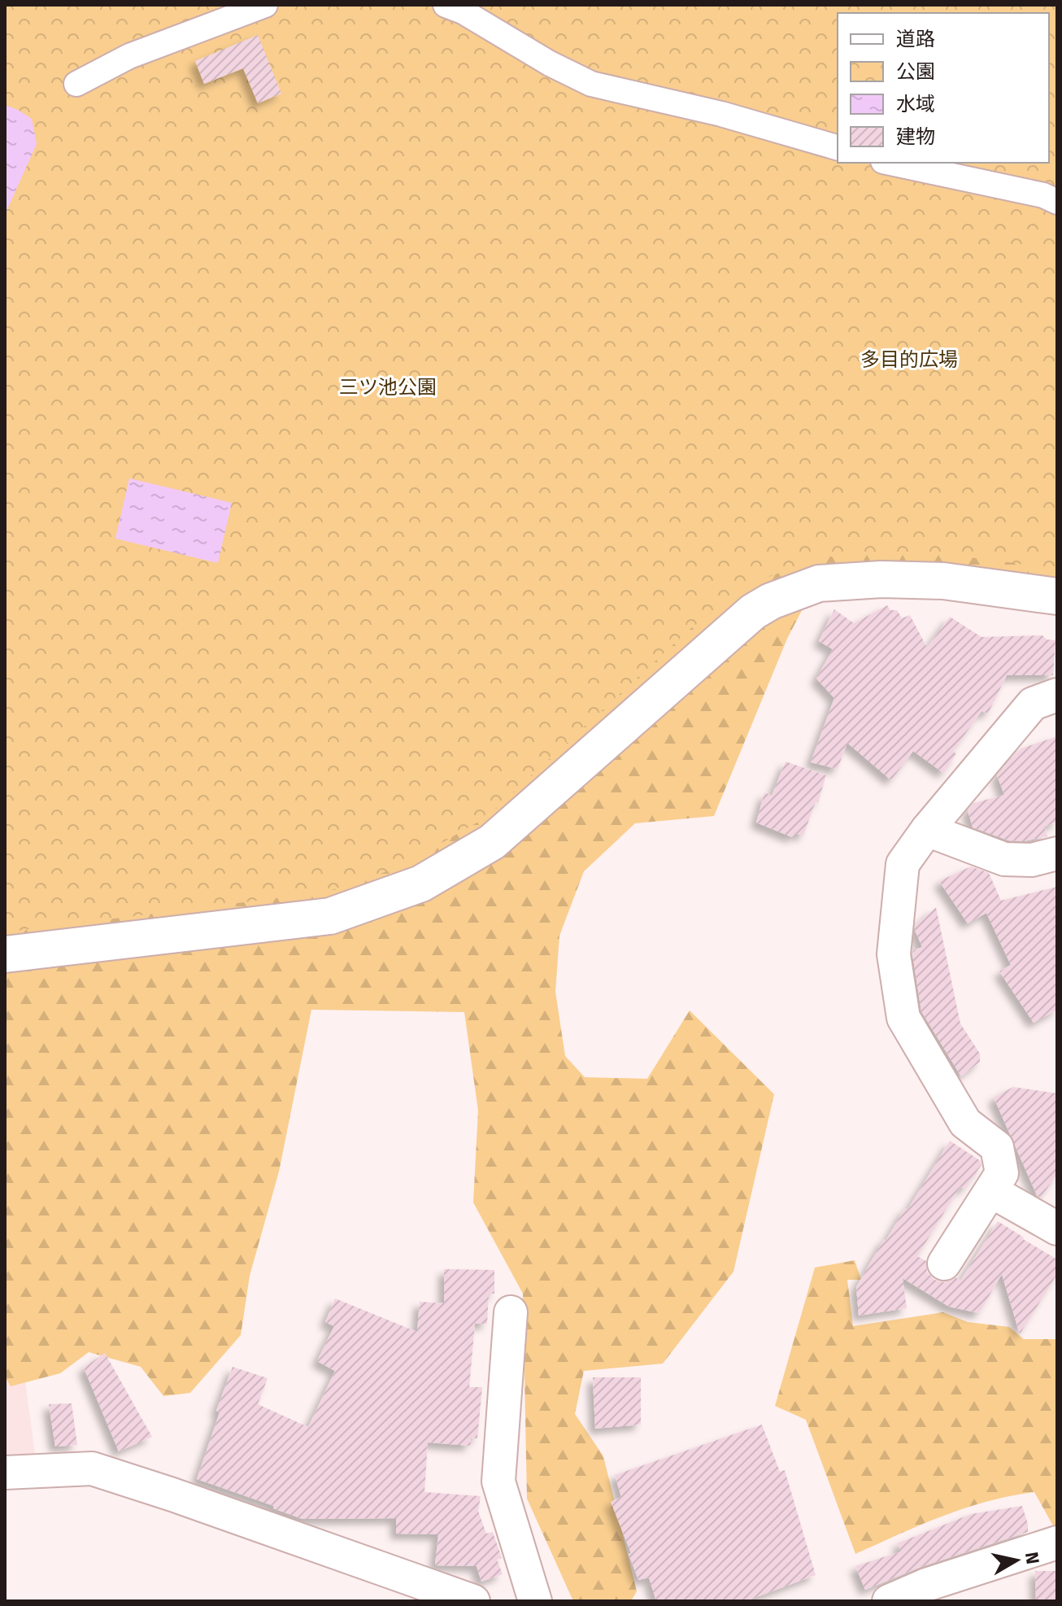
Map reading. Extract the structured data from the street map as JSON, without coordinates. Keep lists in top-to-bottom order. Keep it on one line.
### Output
{"parks":["多目的広場","三ツ池公園"],"legend":["道路","公園","水域","建物"],"north":"right"}
